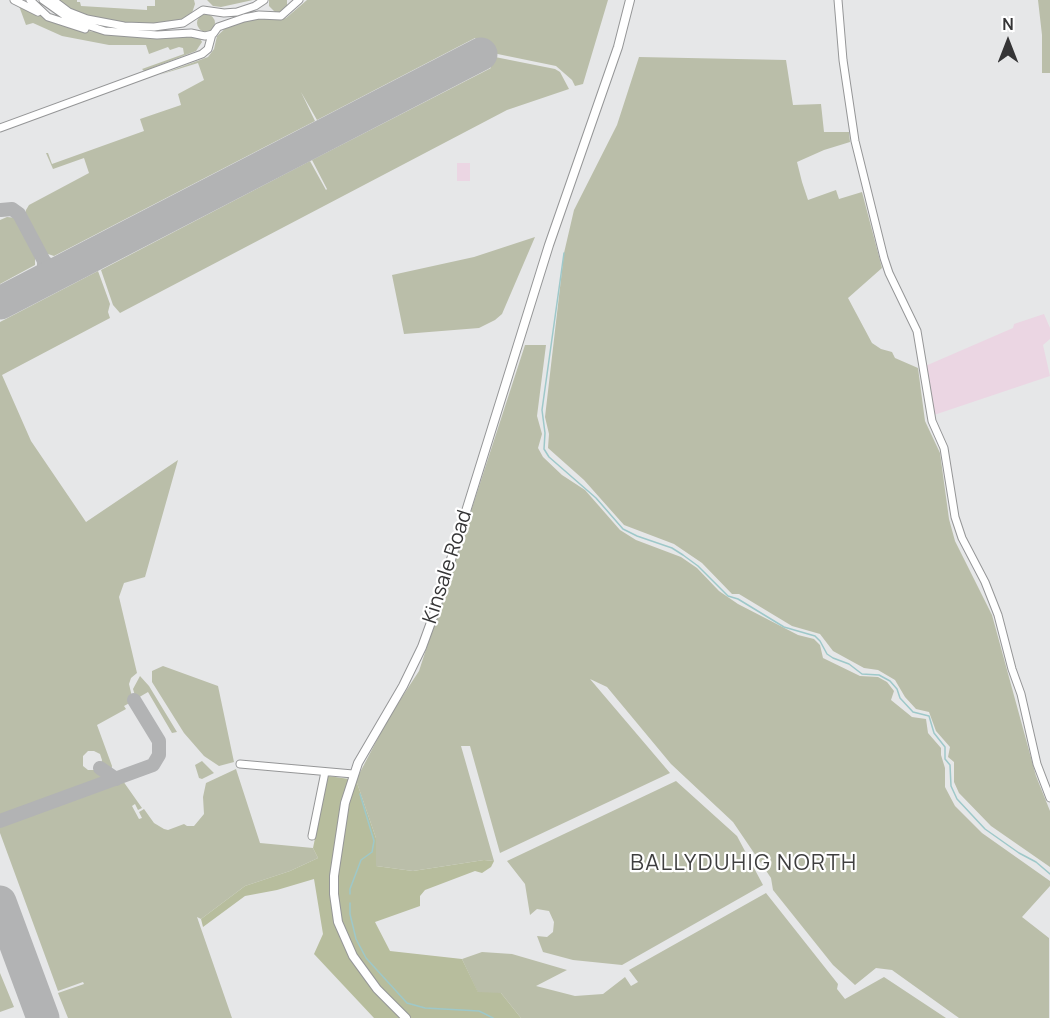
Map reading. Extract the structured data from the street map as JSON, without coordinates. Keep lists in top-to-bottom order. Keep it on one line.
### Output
{"streets":{"main road":["Kinsale Road"]},"districts":["BALLYDUHIG NORTH"],"north":"top"}
